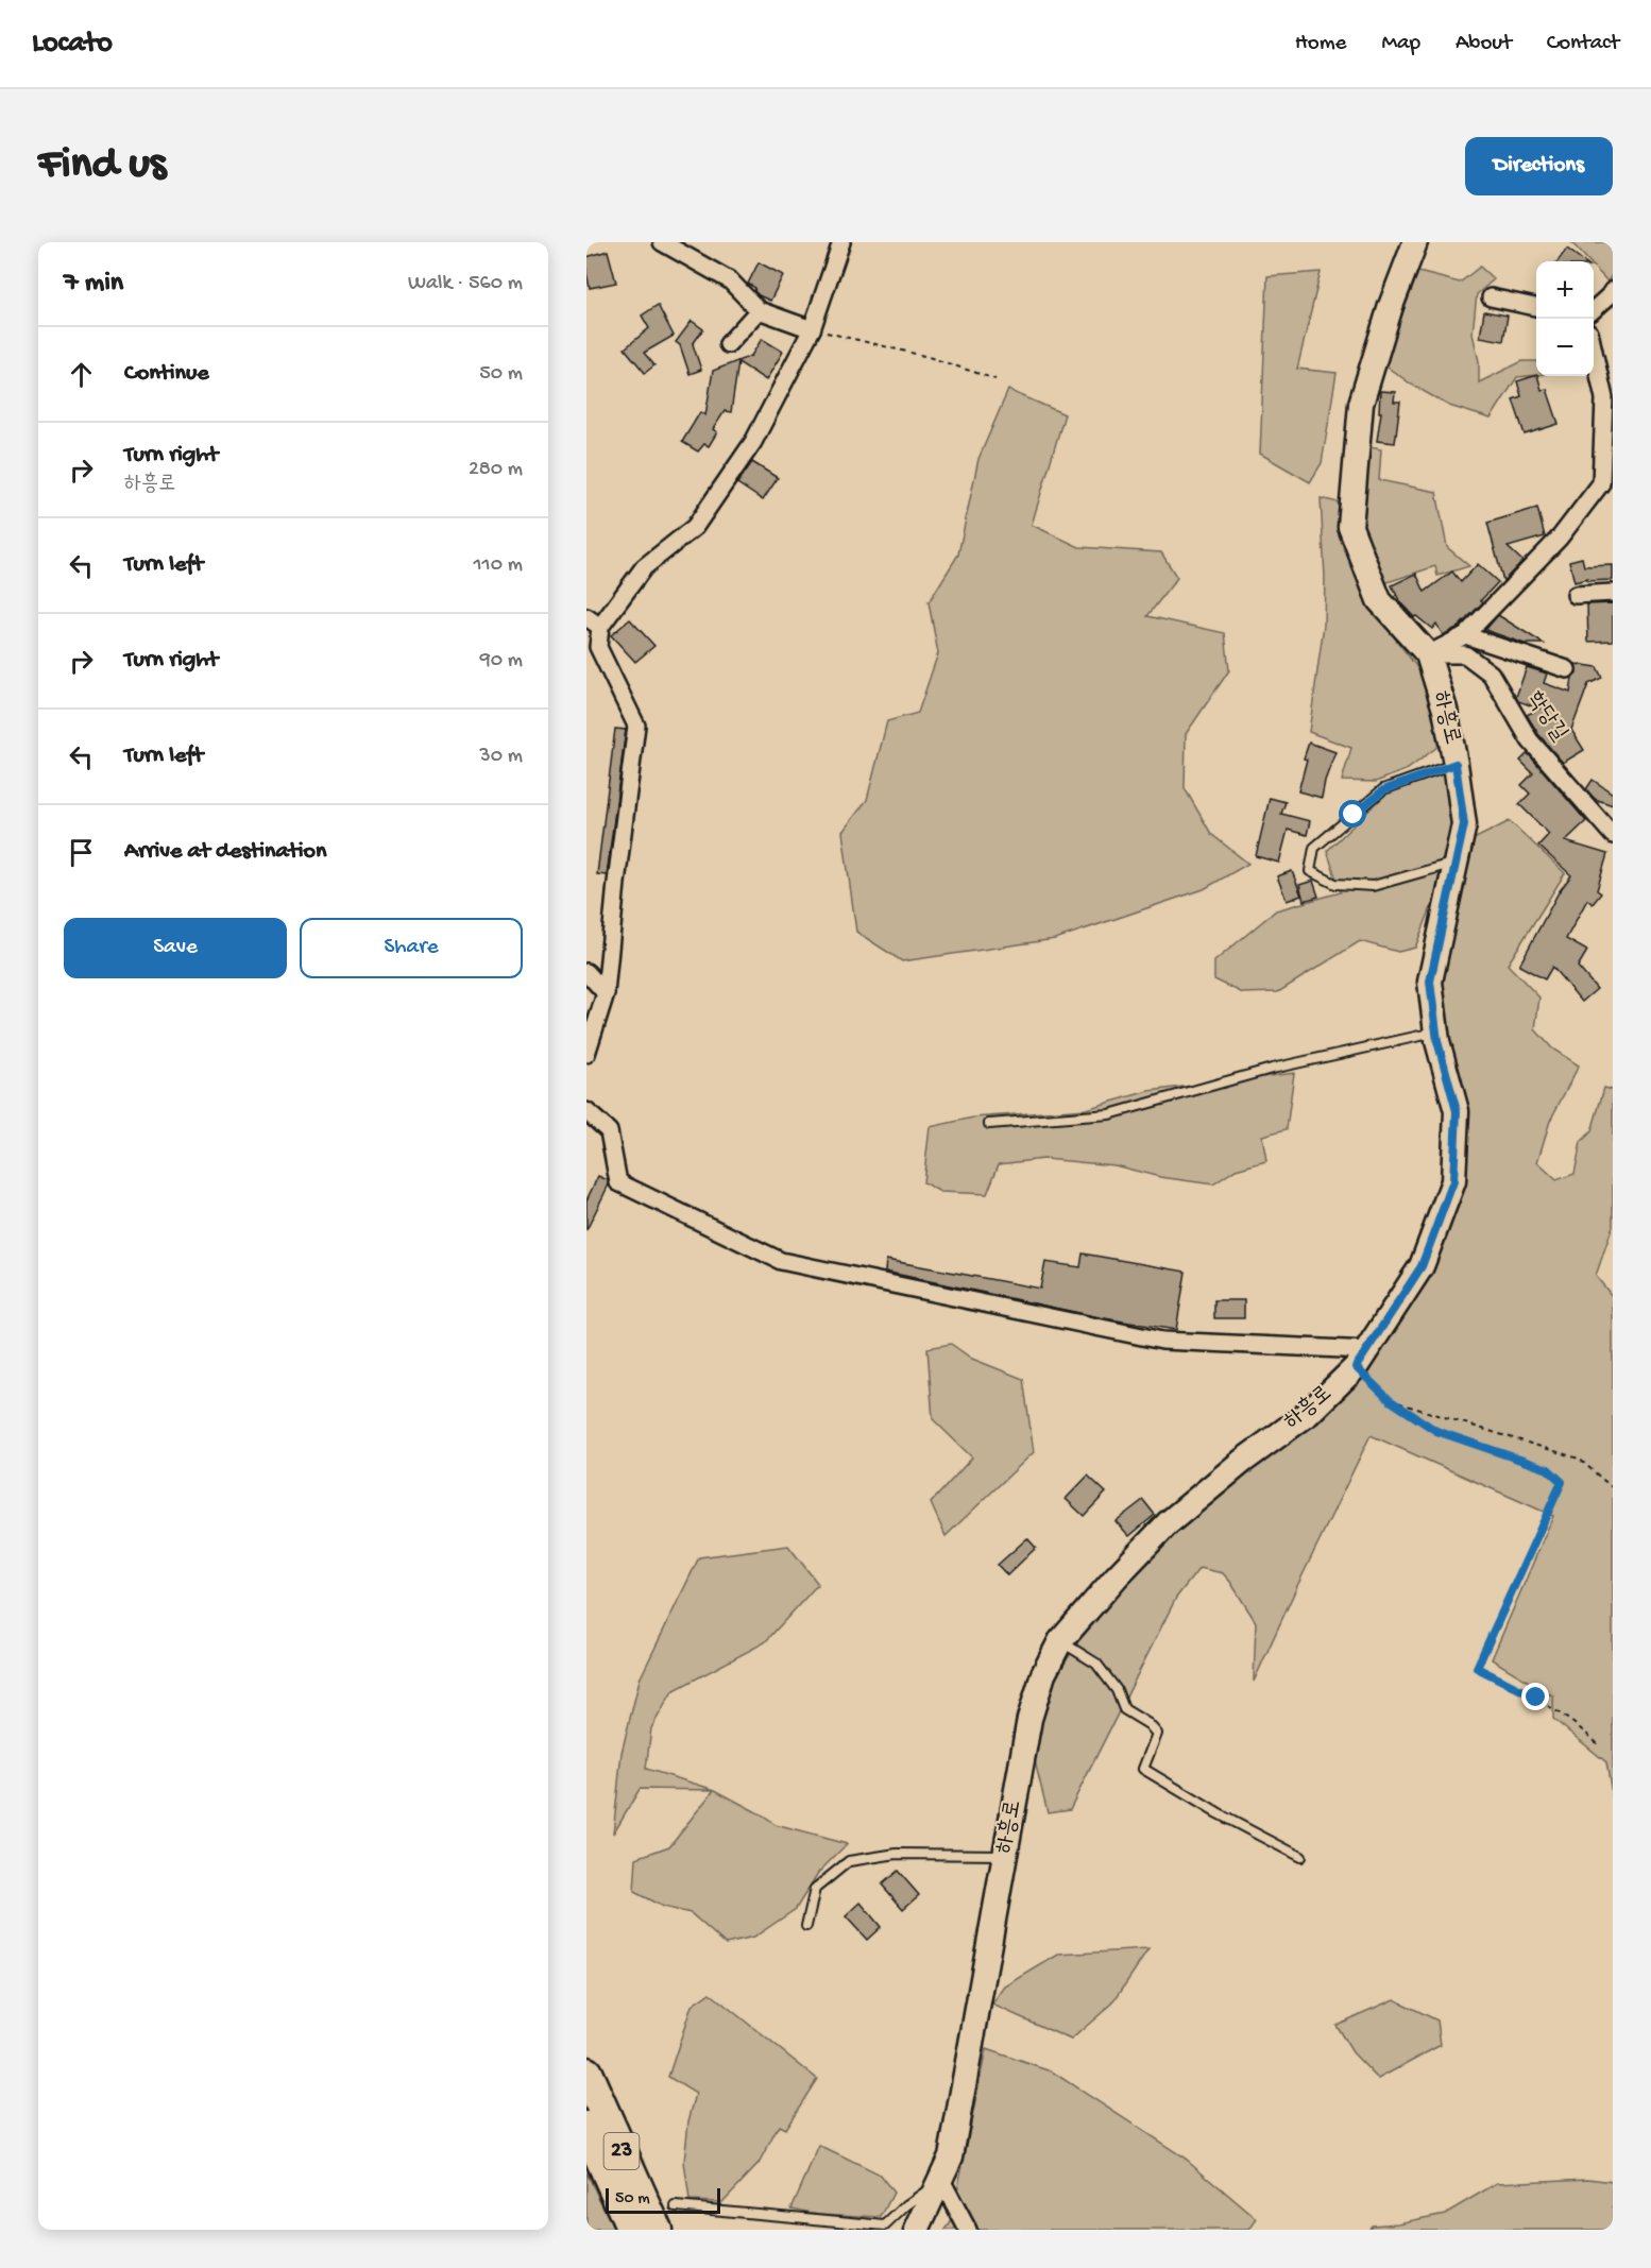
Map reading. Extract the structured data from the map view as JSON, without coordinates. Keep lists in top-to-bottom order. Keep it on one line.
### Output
{"streets":{"highway":["23"],"street":["학당길","하흥로"]},"crossings":[["학당길","하흥로"]],"scale_bar":"50 m","page":{"header":"Locato","nav":["Home","Map","About","Contact"],"buttons":["Directions",["Save","Share"]],"title":"Find us","heading":["7 min","Walk · 560 m"],"map_buttons":["+","−"],"list":[["Continue","50 m"],["Turn right","하흥로","280 m"],["Turn left","110 m"],["Turn right","90 m"],["Turn left","30 m"],"Arrive at destination"],"scale":"50 m"}}
